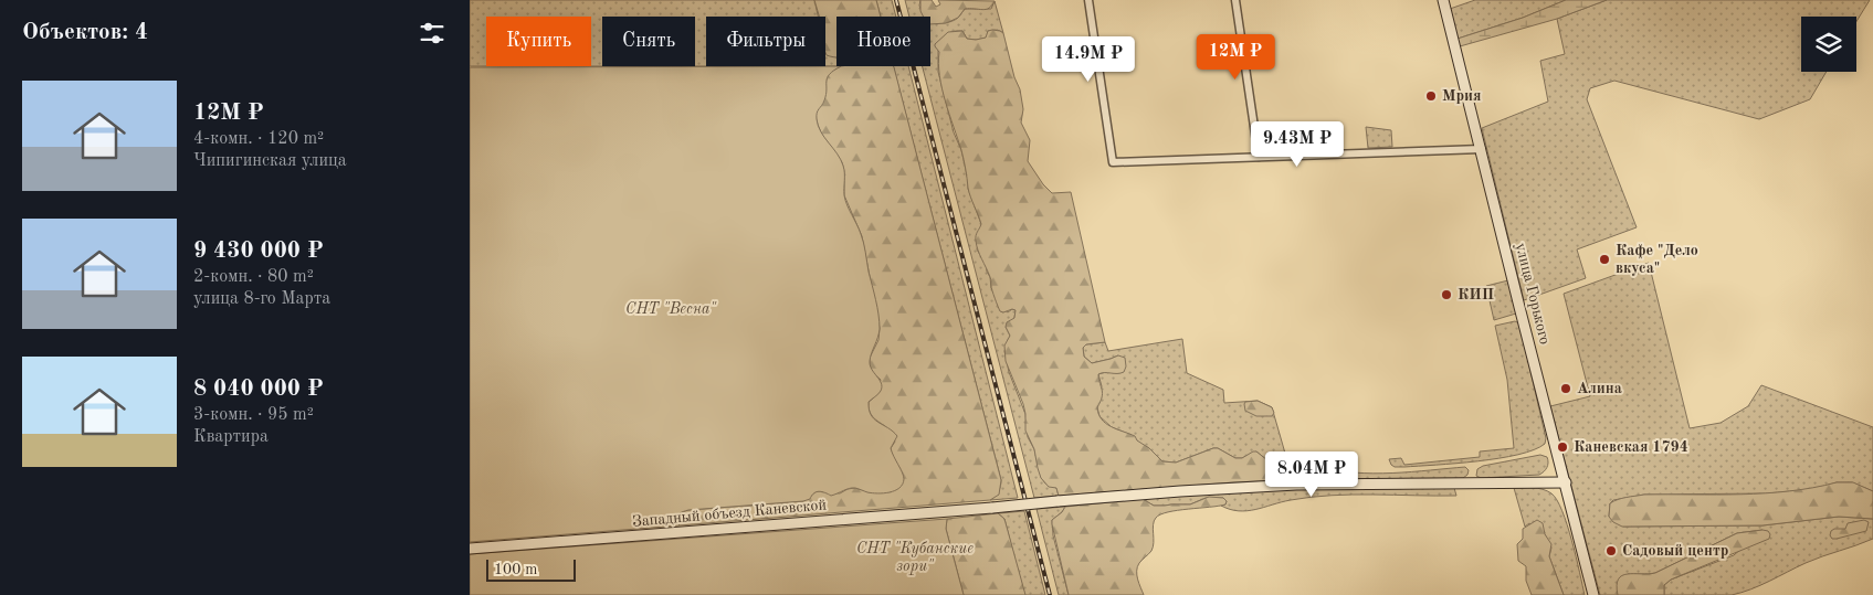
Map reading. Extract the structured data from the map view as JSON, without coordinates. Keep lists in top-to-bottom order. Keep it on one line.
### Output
{"streets":{"main road":["улица Горького","Западный объезд Каневской"]},"crossings":[["улица Горького","Западный объезд Каневской"]],"parks":["СНТ \"Весна\"","СНТ \"Кубанские зори\""],"places":["Мрия","Кафе \"Дело вкуса\"","КИП","Алина","Каневская 1794","Садовый центр"],"scale_bar":"100 m","page":{"heading":"Объектов: 4","chip":["Купить","Снять","Фильтры","Новое"],"price":["12M ₽","14.9M ₽","9.43M ₽","8.04M ₽"],"list":[{"name":"12M ₽","note":"4-комн. · 120 m² · Чипигинская улица"},{"name":"9 430 000 ₽","note":"2-комн. · 80 m² · улица 8-го Марта"},{"name":"8 040 000 ₽","note":"3-комн. · 95 m² · Квартира"}],"scale":"100 m"}}
